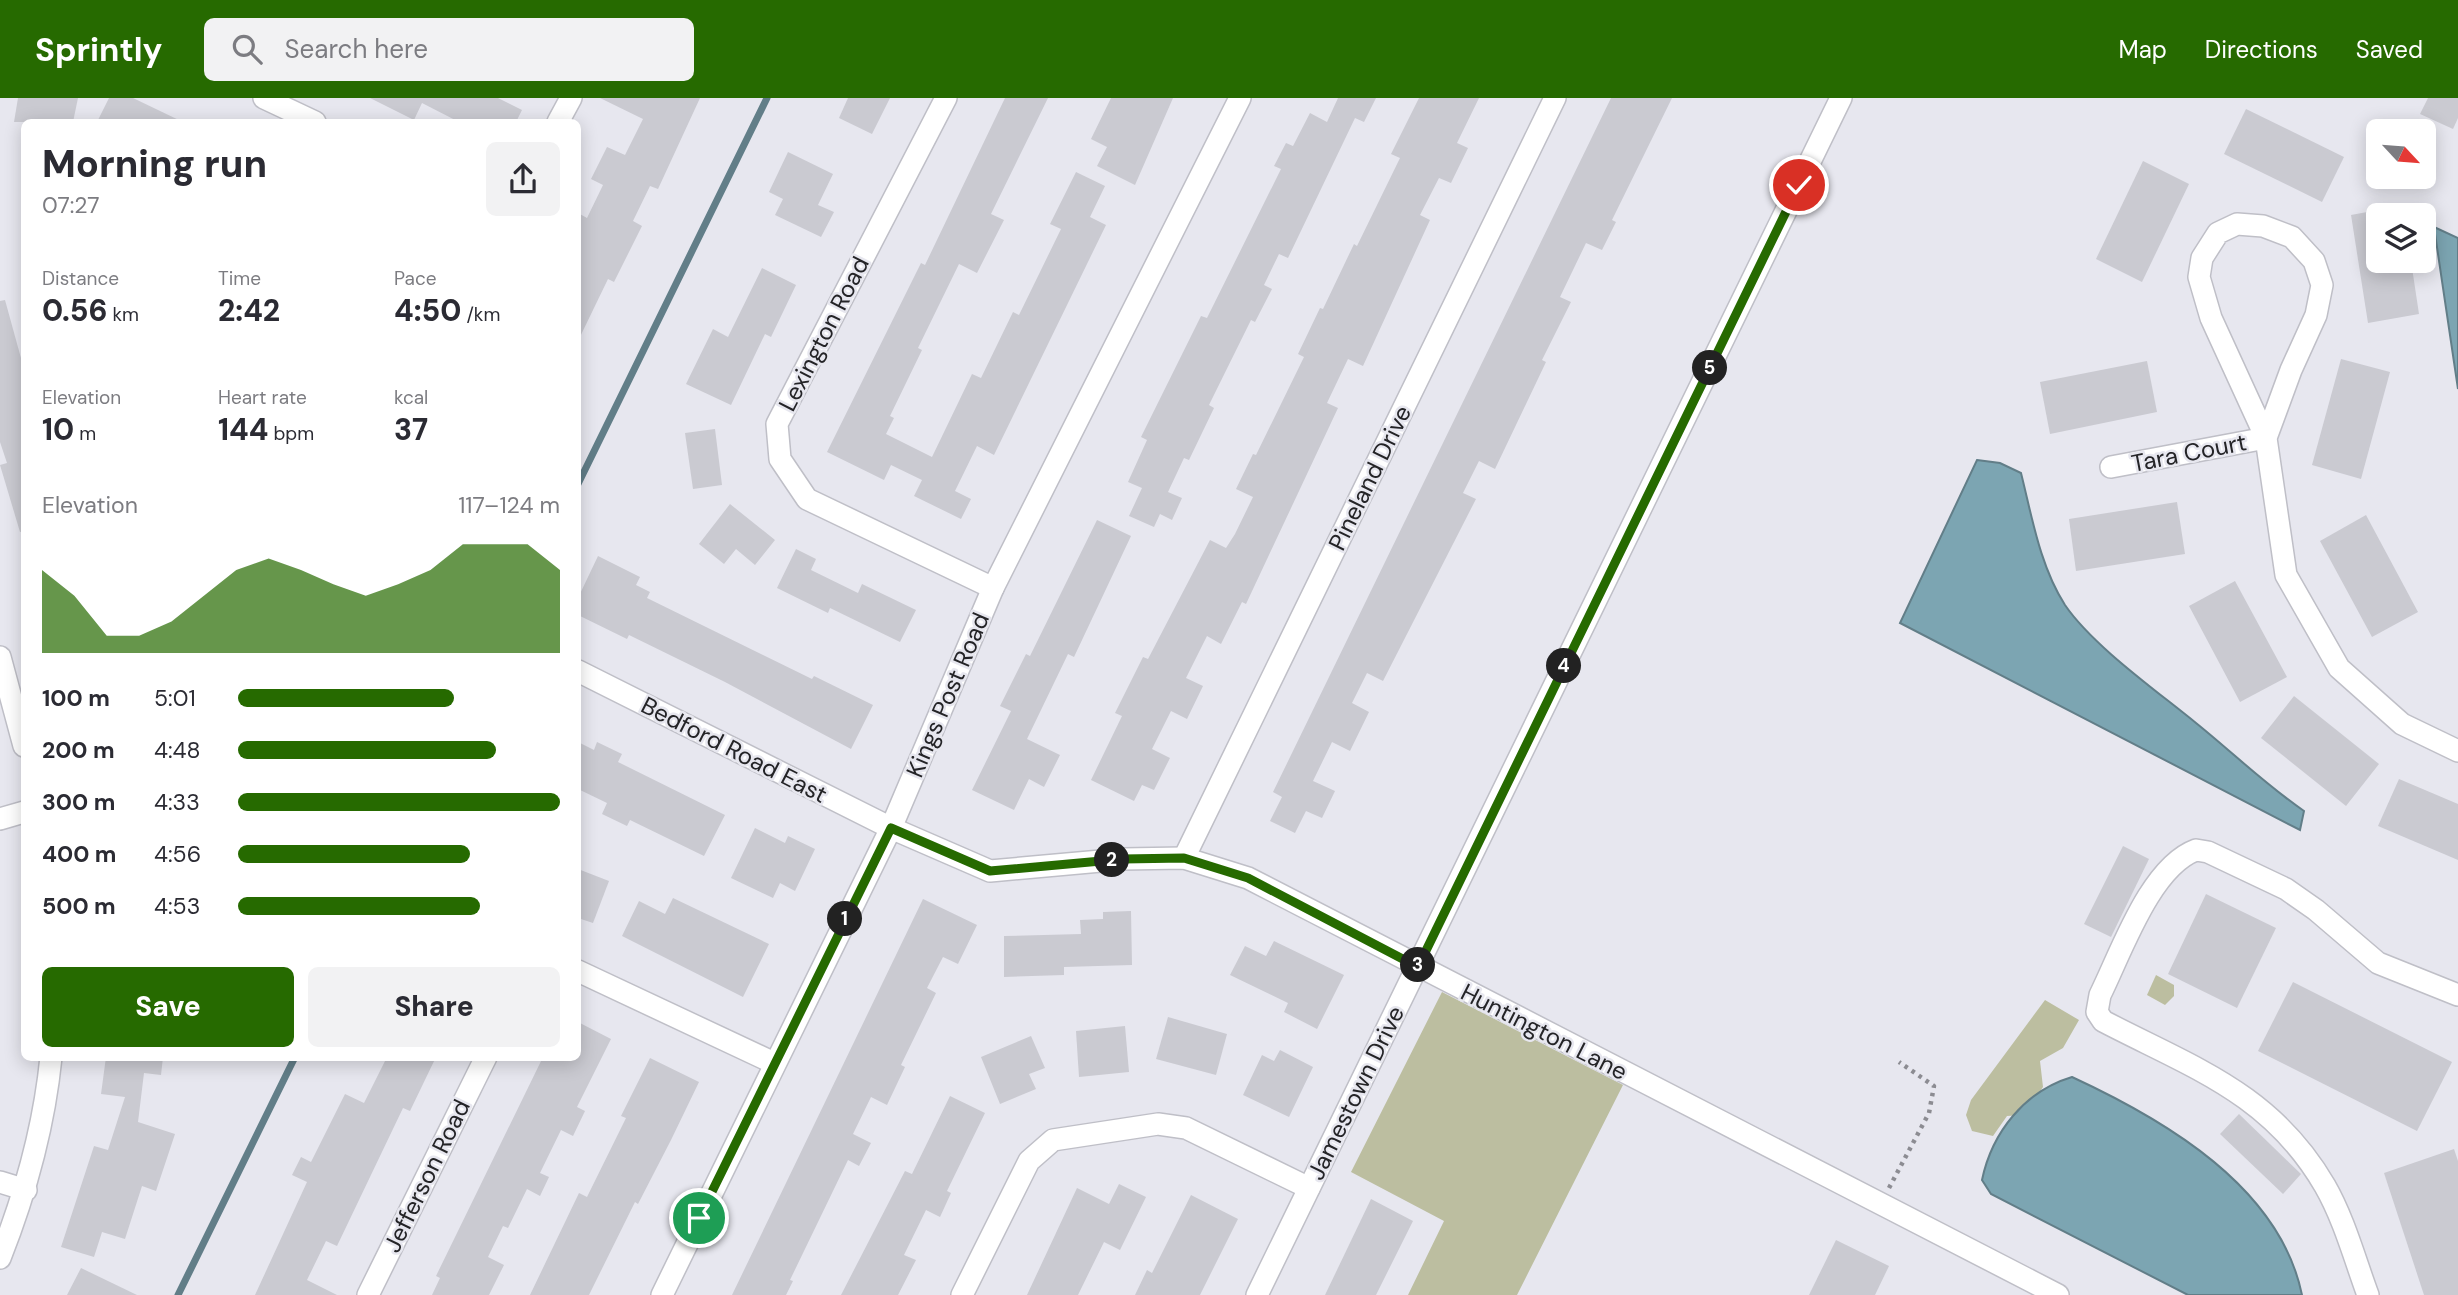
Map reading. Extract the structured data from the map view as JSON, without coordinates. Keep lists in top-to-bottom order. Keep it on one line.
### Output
{"streets":{"street":["Lexington Road","Tara Court","Pineland Drive","Kings Post Road","Bedford Road East","Huntington Lane","Jamestown Drive","Jefferson Road"]},"crossings":[["Lexington Road","Kings Post Road"],["Pineland Drive","Huntington Lane"],["Kings Post Road","Bedford Road East"],["Kings Post Road","Huntington Lane"],["Bedford Road East","Huntington Lane"],["Huntington Lane","Jamestown Drive"]],"north":"bottom right","page":{"header":"Sprintly","search":"Search here","nav":["Map","Directions","Saved"],"heading":["Morning run","07:27"],"stats":[["Distance","0.56 km"],["Time","2:42"],["Pace","4:50 /km"],["Elevation","10 m"],["Heart rate","144 bpm"],["kcal","37"]],"pins":["5","4","2","1","3"],"chart":["Elevation","117–124 m"],"list":[{"name":"100 m","note":"5:01"},{"name":"200 m","note":"4:48"},{"name":"300 m","note":"4:33"},{"name":"400 m","note":"4:56"},{"name":"500 m","note":"4:53"}],"buttons":["Save","Share"]}}
